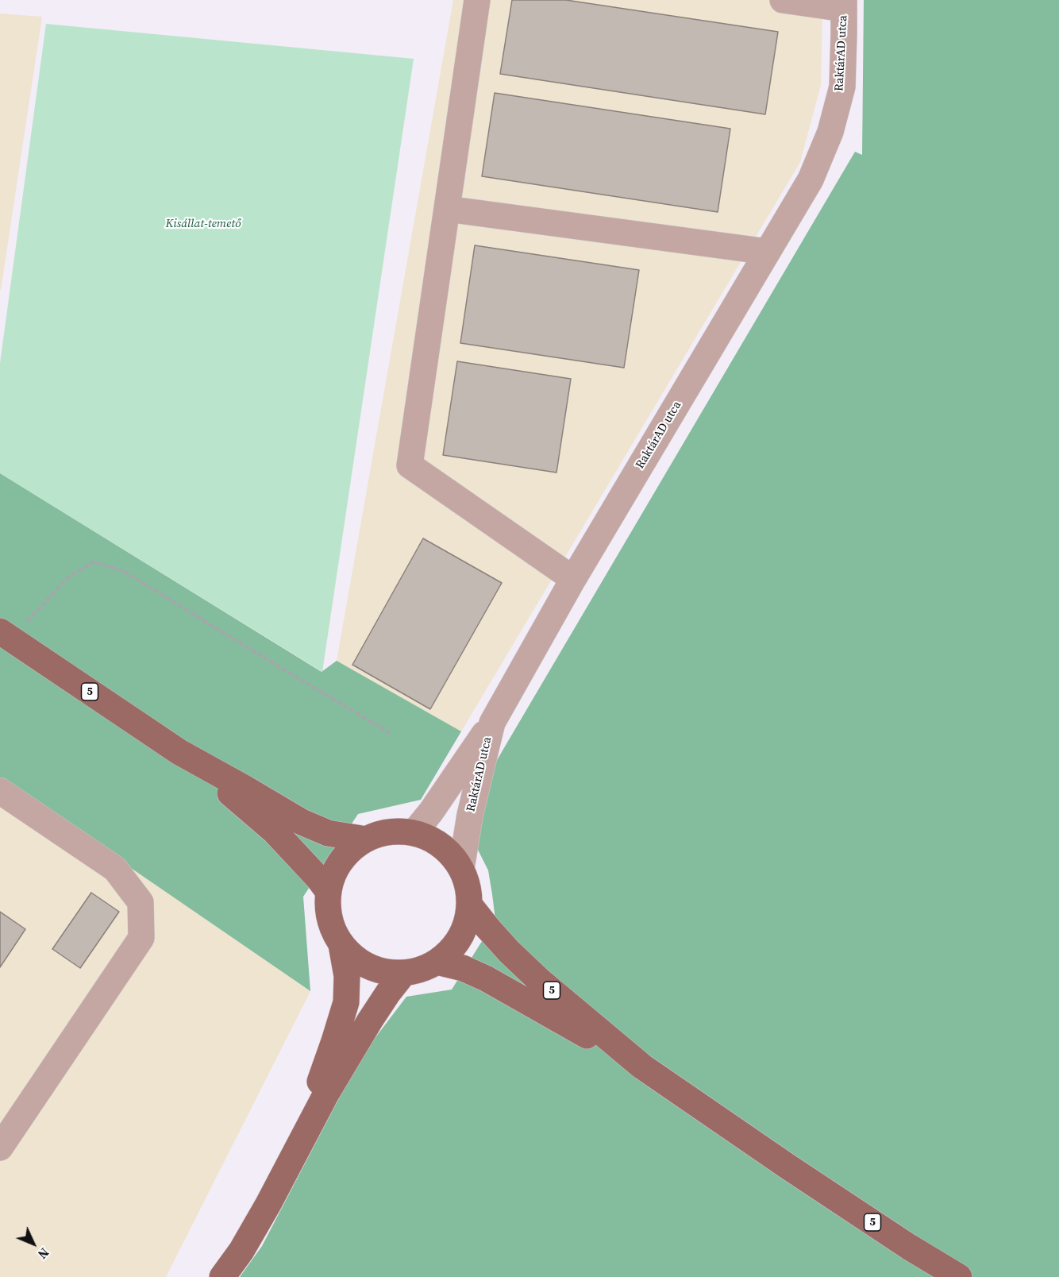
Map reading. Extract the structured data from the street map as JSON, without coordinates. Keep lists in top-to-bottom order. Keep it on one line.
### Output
{"streets":{"main road":["5"],"street":["RaktárAD utca"]},"crossings":[["RaktárAD utca","5"]],"parks":["Kisállat-temető"],"north":"bottom right"}
